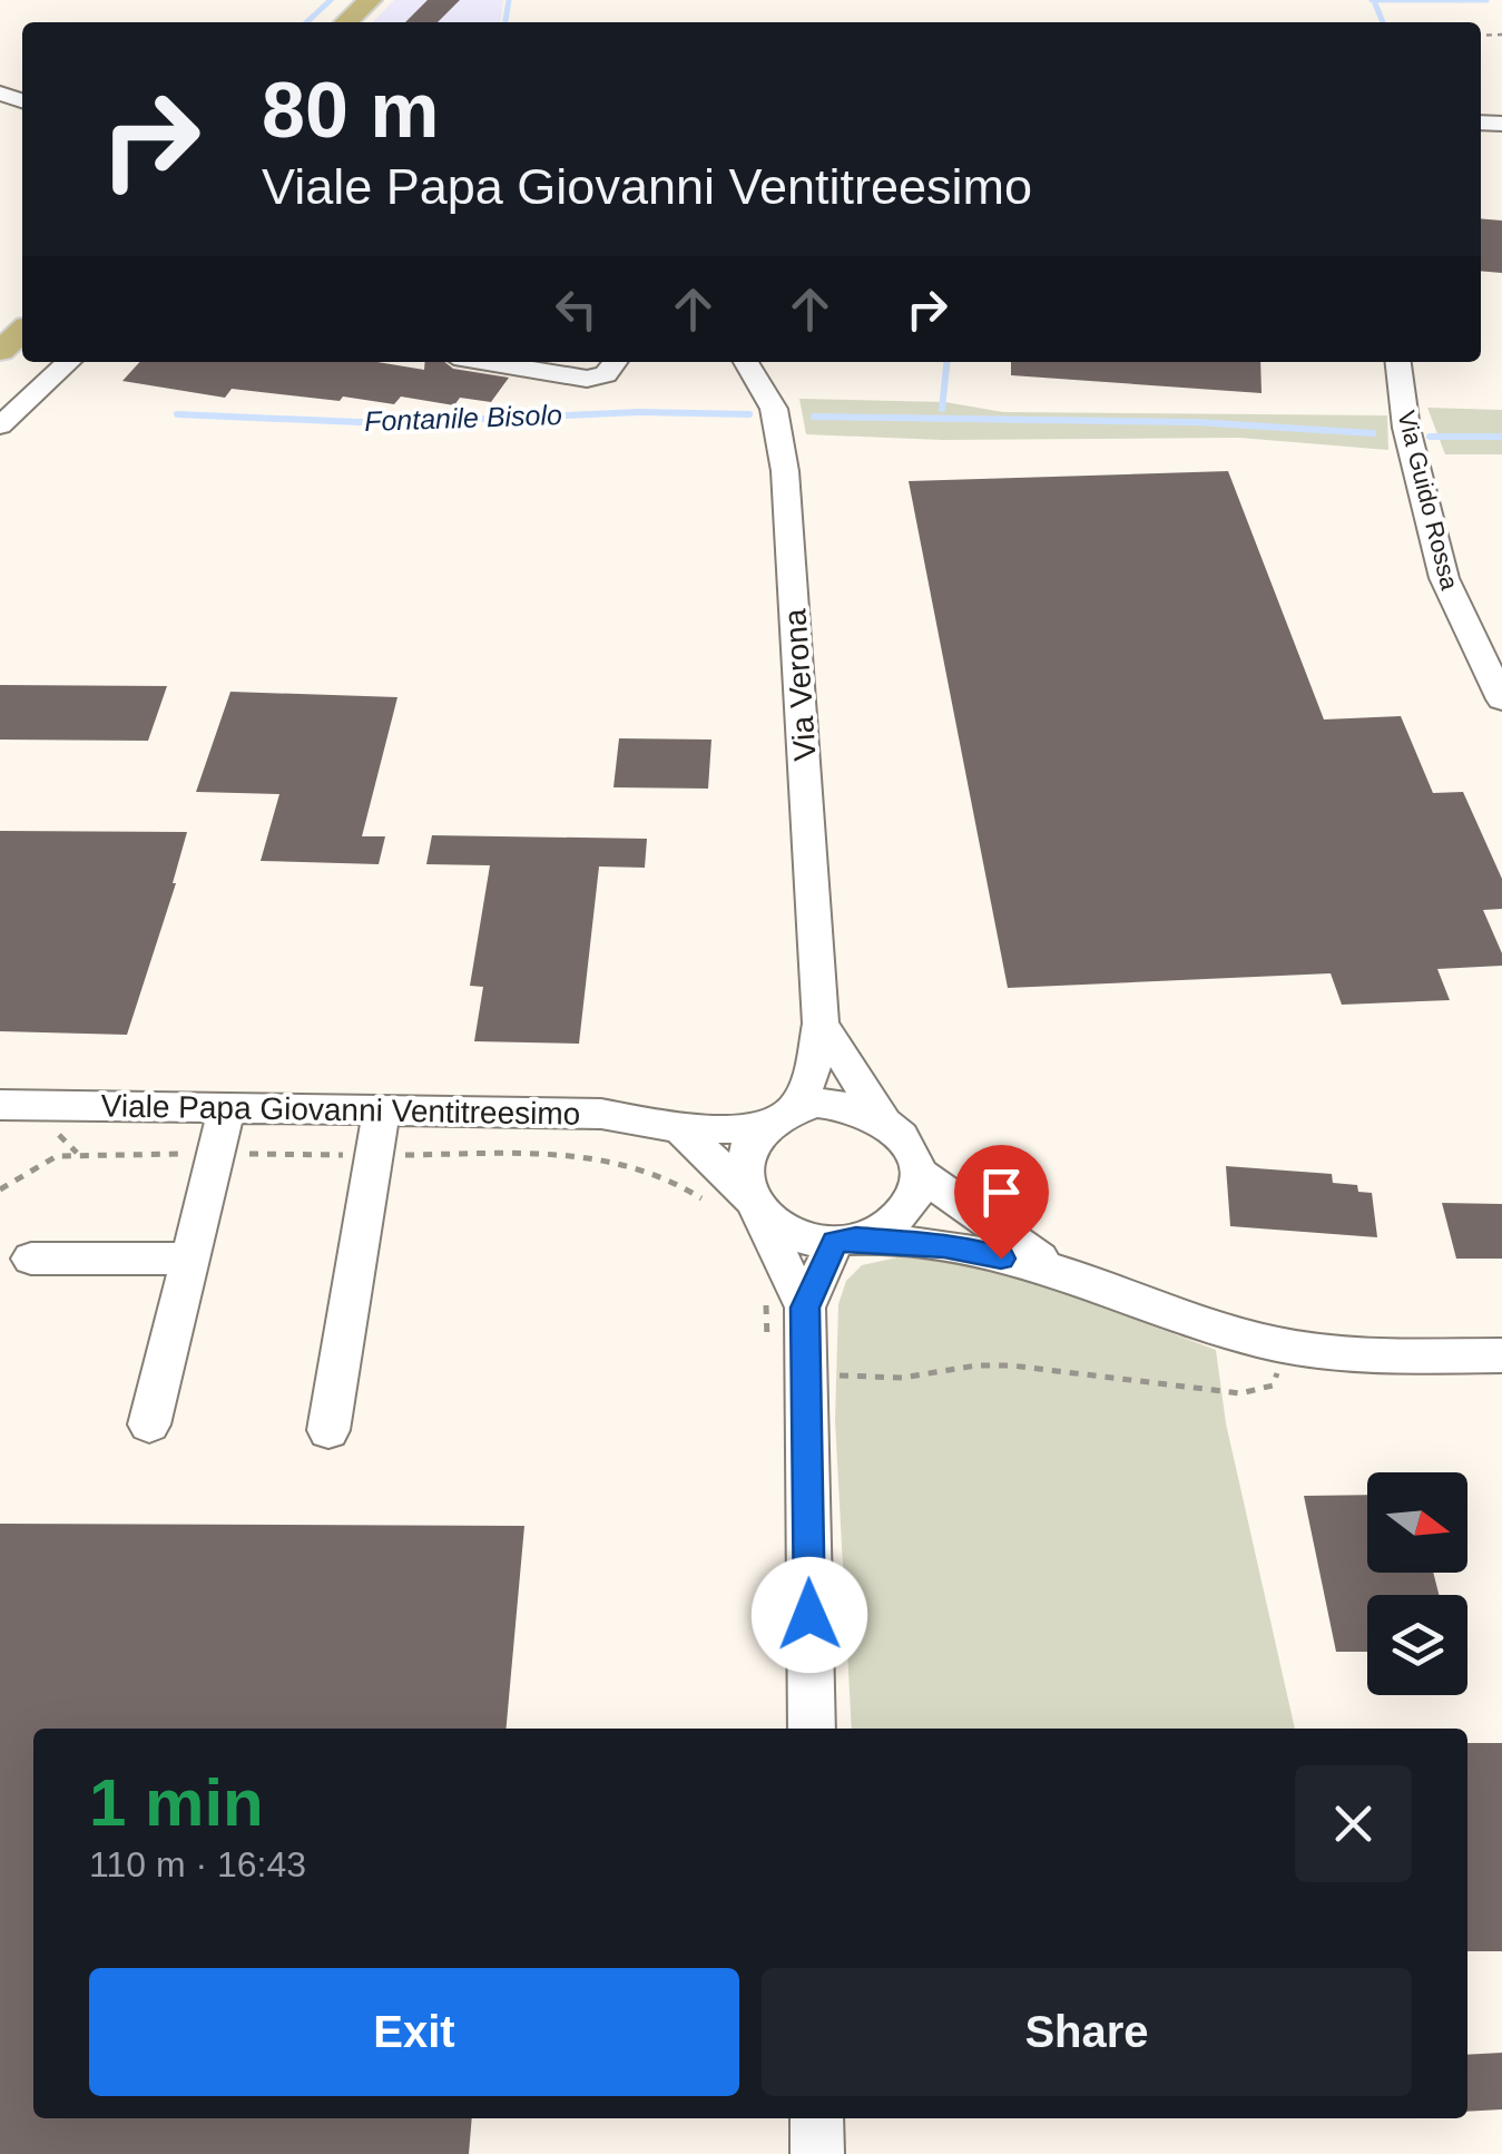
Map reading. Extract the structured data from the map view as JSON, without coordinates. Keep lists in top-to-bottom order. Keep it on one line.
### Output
{"streets":{"street":["Via Guido Rossa","Via Verona","Viale Papa Giovanni Ventitreesimo"]},"crossings":[["Via Verona","Viale Papa Giovanni Ventitreesimo"]],"water":["Fontanile Bisolo"],"north":"right","page":{"turn":["80 m","Viale Papa Giovanni Ventitreesimo"],"heading":["1 min","110 m · 16:43"],"buttons":["Exit","Share"]}}
